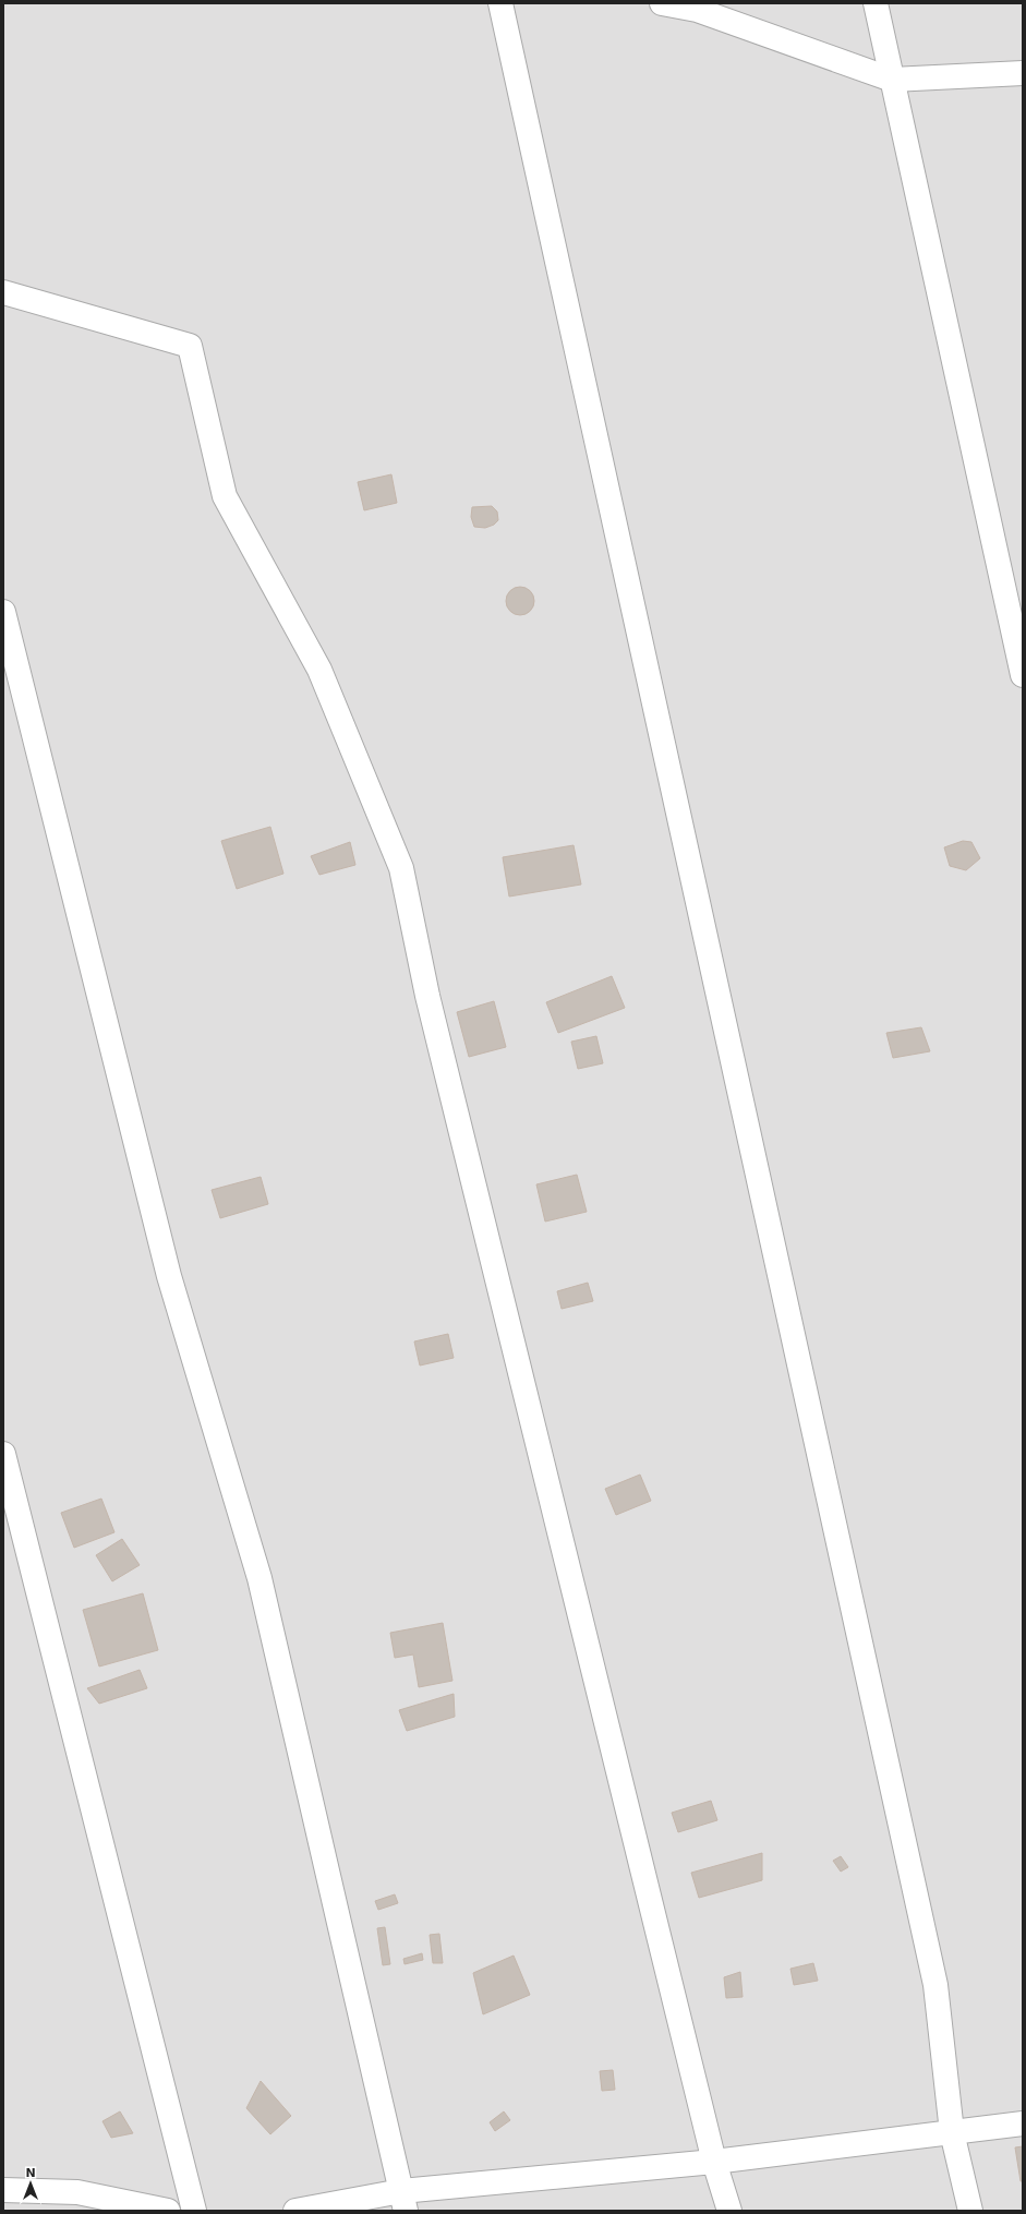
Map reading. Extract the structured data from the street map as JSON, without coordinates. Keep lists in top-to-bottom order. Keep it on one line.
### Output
{"north":"top"}
